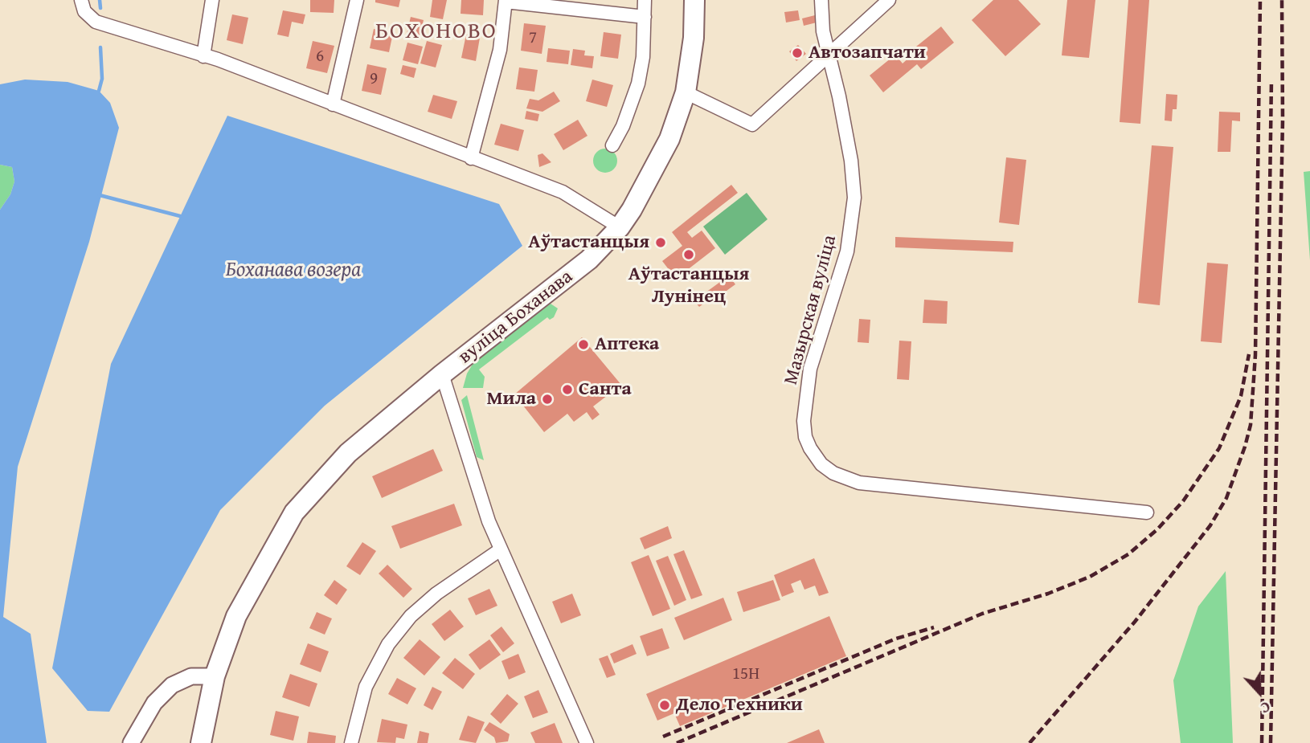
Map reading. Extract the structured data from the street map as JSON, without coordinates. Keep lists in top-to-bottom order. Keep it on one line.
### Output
{"streets":{"main road":["вуліца Боханава"],"street":["Мазырская вуліца"]},"districts":["БОХОНОВО"],"water":["Боханава возера"],"places":["Автозапчати","Аўтастанцыя","Аўтастанцыя Лунінец","Аптека","Санта","Мила","Дело Техники"],"house_numbers":["7","6","9","15Н"],"north":"bottom"}
